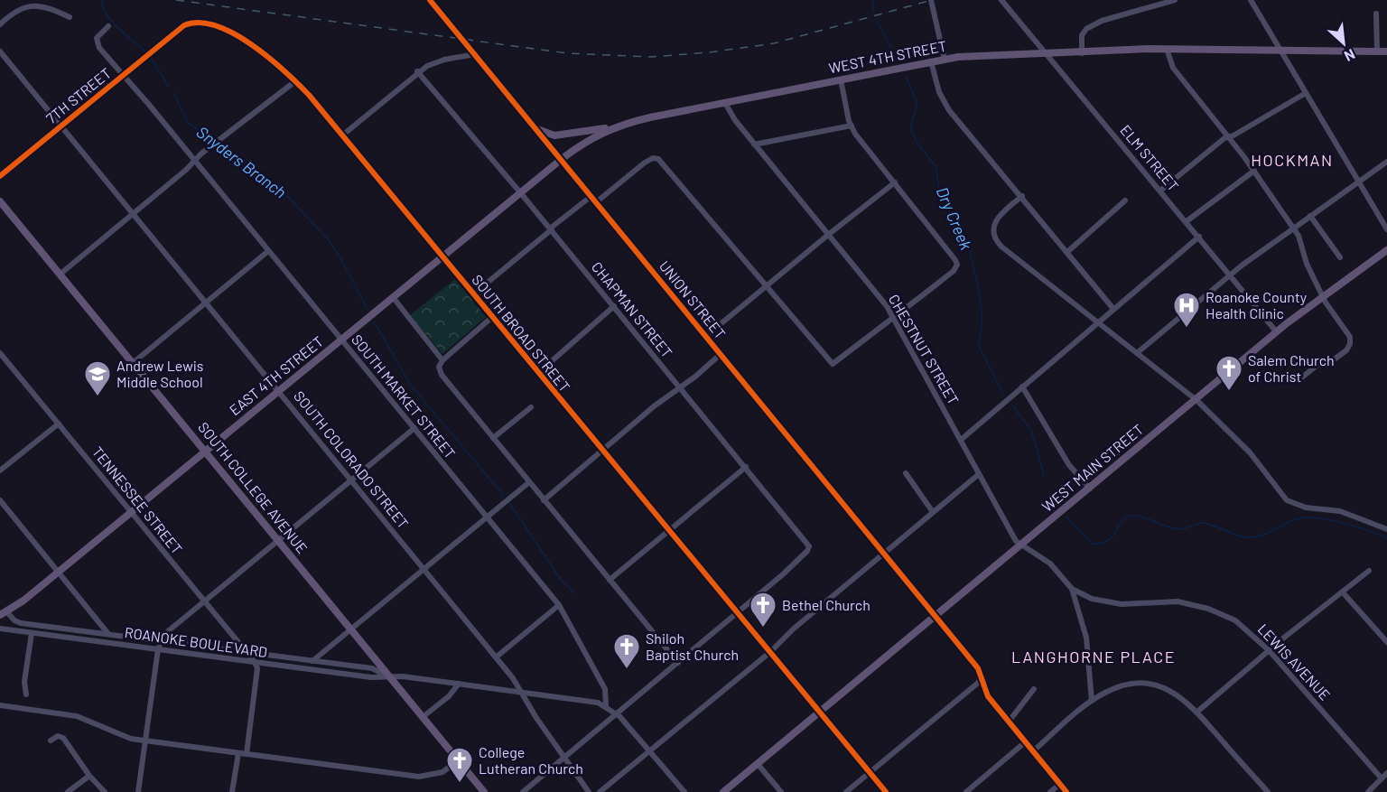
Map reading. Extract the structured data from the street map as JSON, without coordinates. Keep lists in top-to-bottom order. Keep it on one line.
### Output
{"streets":{"main road":["WEST 4TH STREET","EAST 4TH STREET","WEST MAIN STREET","SOUTH COLLEGE AVENUE"],"street":["7TH STREET","ELM STREET","UNION STREET","CHAPMAN STREET","SOUTH BROAD STREET","CHESTNUT STREET","SOUTH MARKET STREET","SOUTH COLORADO STREET","TENNESSEE STREET","ROANOKE BOULEVARD","LEWIS AVENUE"]},"crossings":[["WEST 4TH STREET","ELM STREET"],["WEST 4TH STREET","UNION STREET"],["WEST 4TH STREET","CHAPMAN STREET"],["WEST 4TH STREET","SOUTH BROAD STREET"],["WEST 4TH STREET","CHESTNUT STREET"],["WEST 4TH STREET","EAST 4TH STREET"],["7TH STREET","SOUTH BROAD STREET"],["7TH STREET","SOUTH MARKET STREET"],["7TH STREET","SOUTH COLORADO STREET"],["ELM STREET","WEST MAIN STREET"],["UNION STREET","WEST MAIN STREET"],["CHAPMAN STREET","SOUTH BROAD STREET"],["SOUTH BROAD STREET","EAST 4TH STREET"],["SOUTH BROAD STREET","WEST MAIN STREET"],["CHESTNUT STREET","WEST MAIN STREET"],["CHESTNUT STREET","LEWIS AVENUE"],["EAST 4TH STREET","SOUTH MARKET STREET"],["EAST 4TH STREET","SOUTH COLORADO STREET"],["EAST 4TH STREET","SOUTH COLLEGE AVENUE"],["EAST 4TH STREET","TENNESSEE STREET"],["EAST 4TH STREET","ROANOKE BOULEVARD"],["SOUTH MARKET STREET","ROANOKE BOULEVARD"],["SOUTH COLORADO STREET","ROANOKE BOULEVARD"],["WEST MAIN STREET","LEWIS AVENUE"],["SOUTH COLLEGE AVENUE","ROANOKE BOULEVARD"],["TENNESSEE STREET","ROANOKE BOULEVARD"]],"districts":["HOCKMAN","LANGHORNE PLACE"],"water":["Snyders Branch","Dry Creek"],"places":{"hospital":["Roanoke County Health Clinic"],"church":["Salem Church of Christ","Bethel Church","Shiloh Baptist Church","College Lutheran Church"],"school or university":["Andrew Lewis Middle School"]},"north":"bottom right"}
